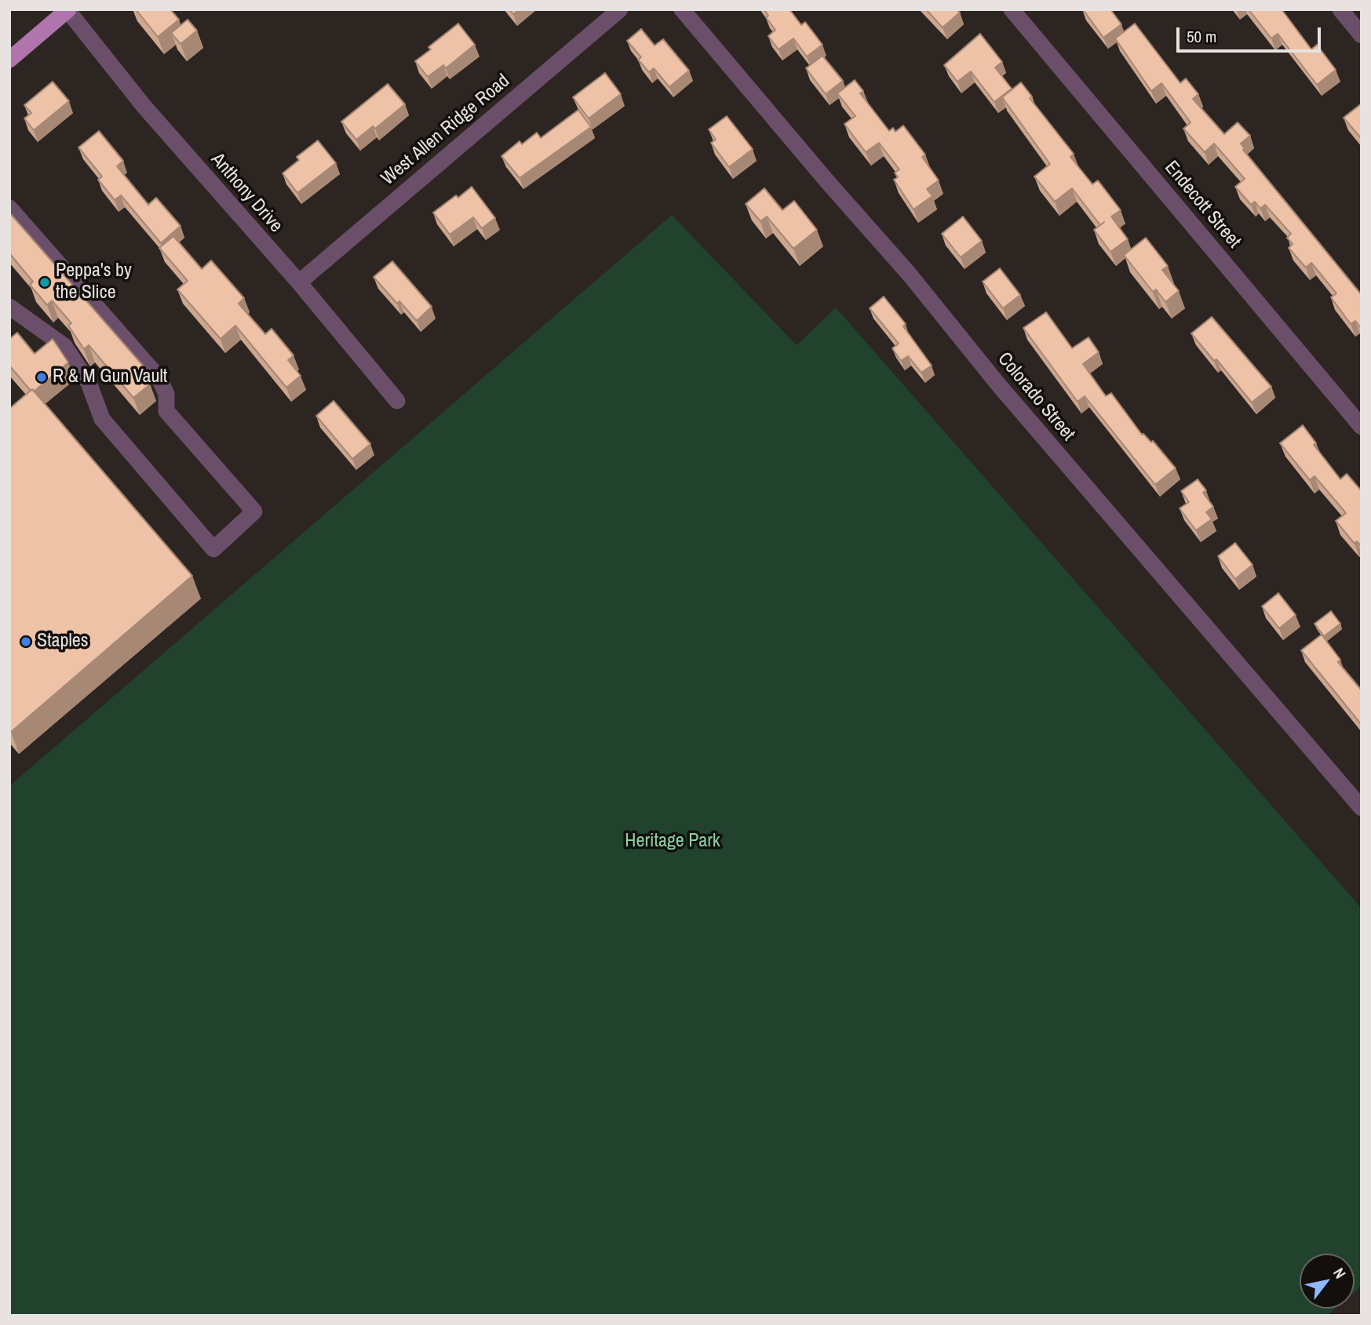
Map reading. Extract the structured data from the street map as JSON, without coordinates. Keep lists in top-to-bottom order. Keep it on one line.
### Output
{"streets":{"street":["West Allen Ridge Road","Anthony Drive","Endecott Street","Colorado Street"]},"crossings":[["West Allen Ridge Road","Anthony Drive"]],"parks":["Heritage Park"],"places":["Peppa's by the Slice","R & M Gun Vault","Staples"],"scale_bar":"50 m","north":"top right"}
